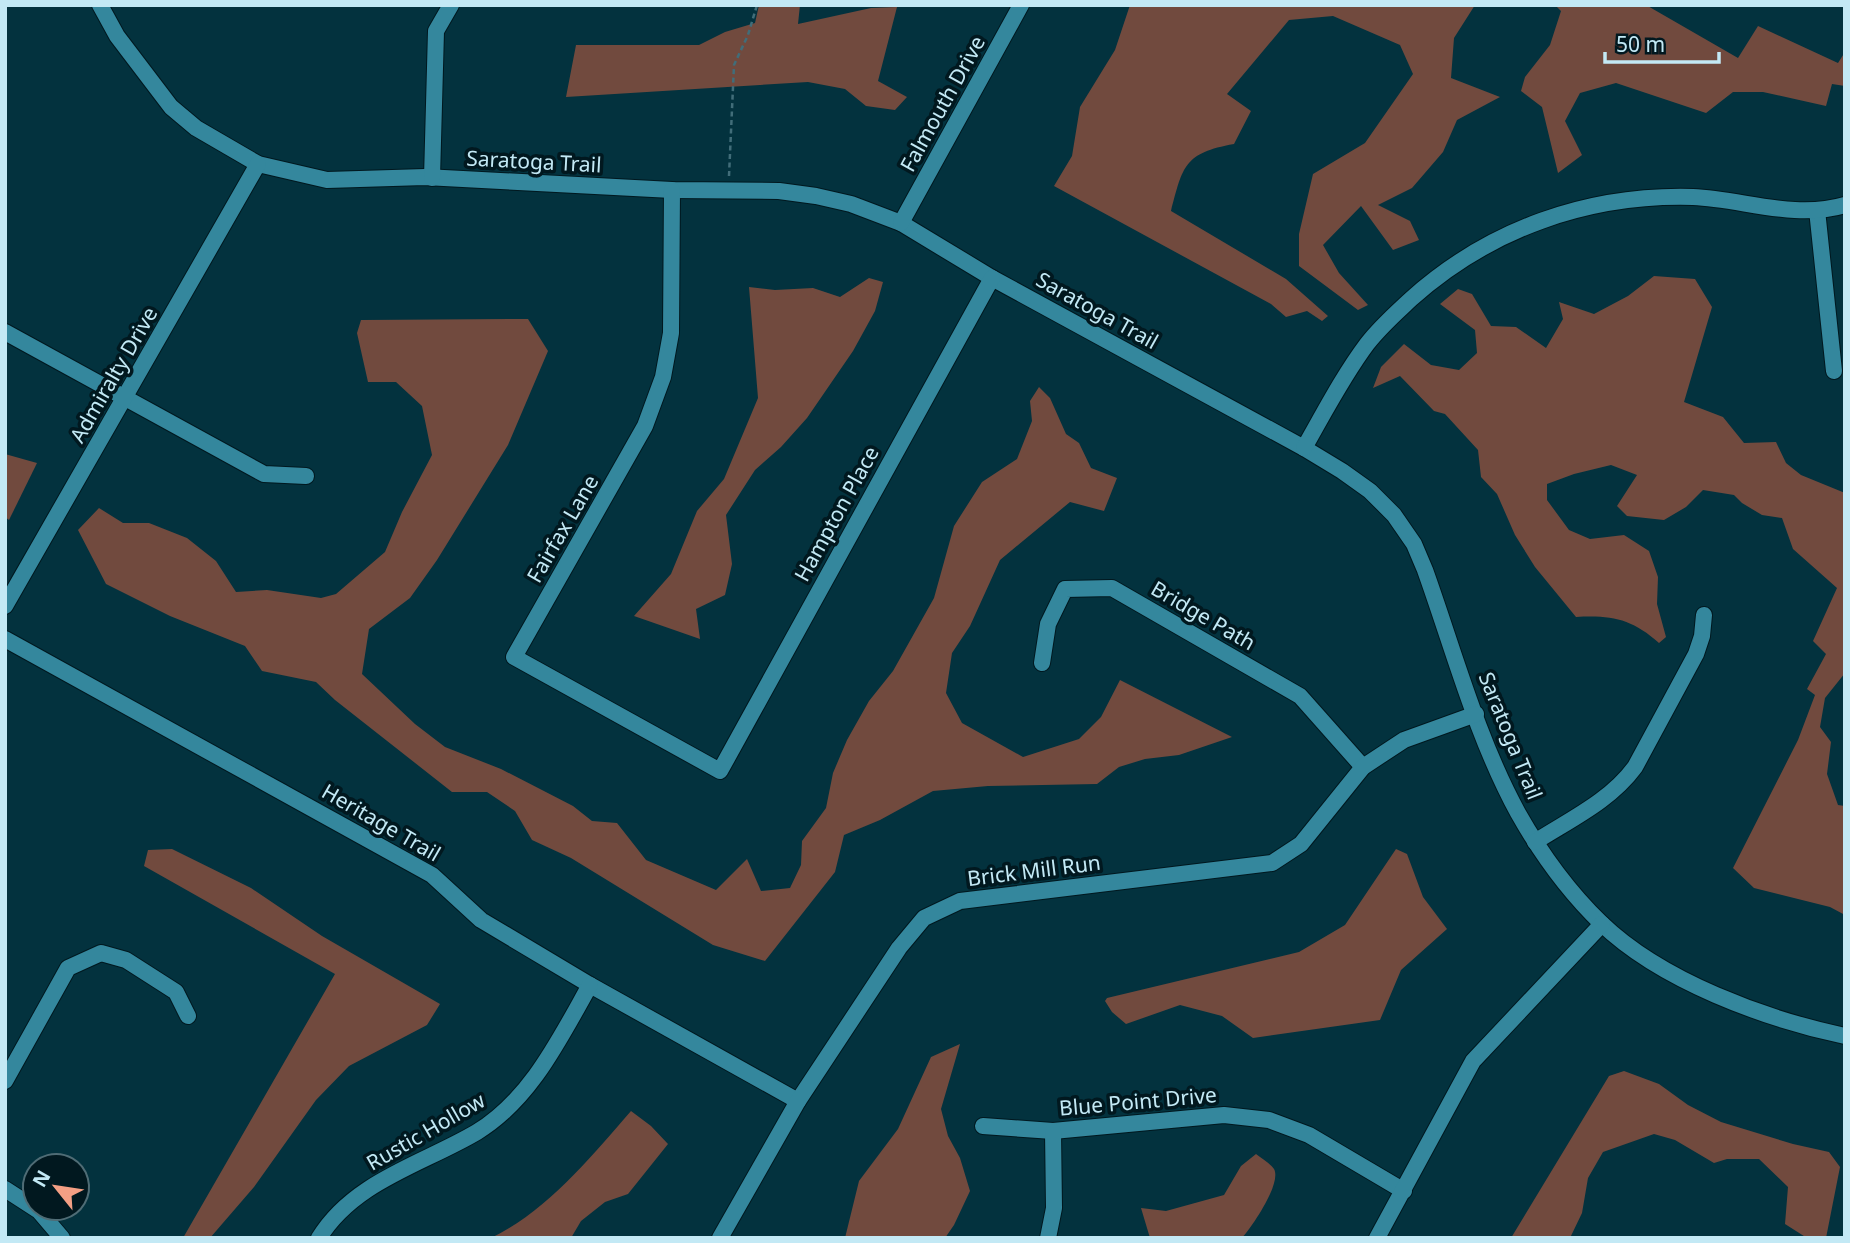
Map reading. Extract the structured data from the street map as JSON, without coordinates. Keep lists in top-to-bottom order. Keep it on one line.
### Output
{"streets":{"street":["Falmouth Drive","Saratoga Trail","Admiralty Drive","Hampton Place","Fairfax Lane","Bridge Path","Heritage Trail","Brick Mill Run","Blue Point Drive","Rustic Hollow"]},"crossings":[["Falmouth Drive","Saratoga Trail"],["Saratoga Trail","Admiralty Drive"],["Saratoga Trail","Hampton Place"],["Saratoga Trail","Fairfax Lane"],["Saratoga Trail","Brick Mill Run"],["Hampton Place","Fairfax Lane"],["Bridge Path","Brick Mill Run"],["Heritage Trail","Brick Mill Run"],["Heritage Trail","Rustic Hollow"]],"scale_bar":"50 m","north":"top left"}
